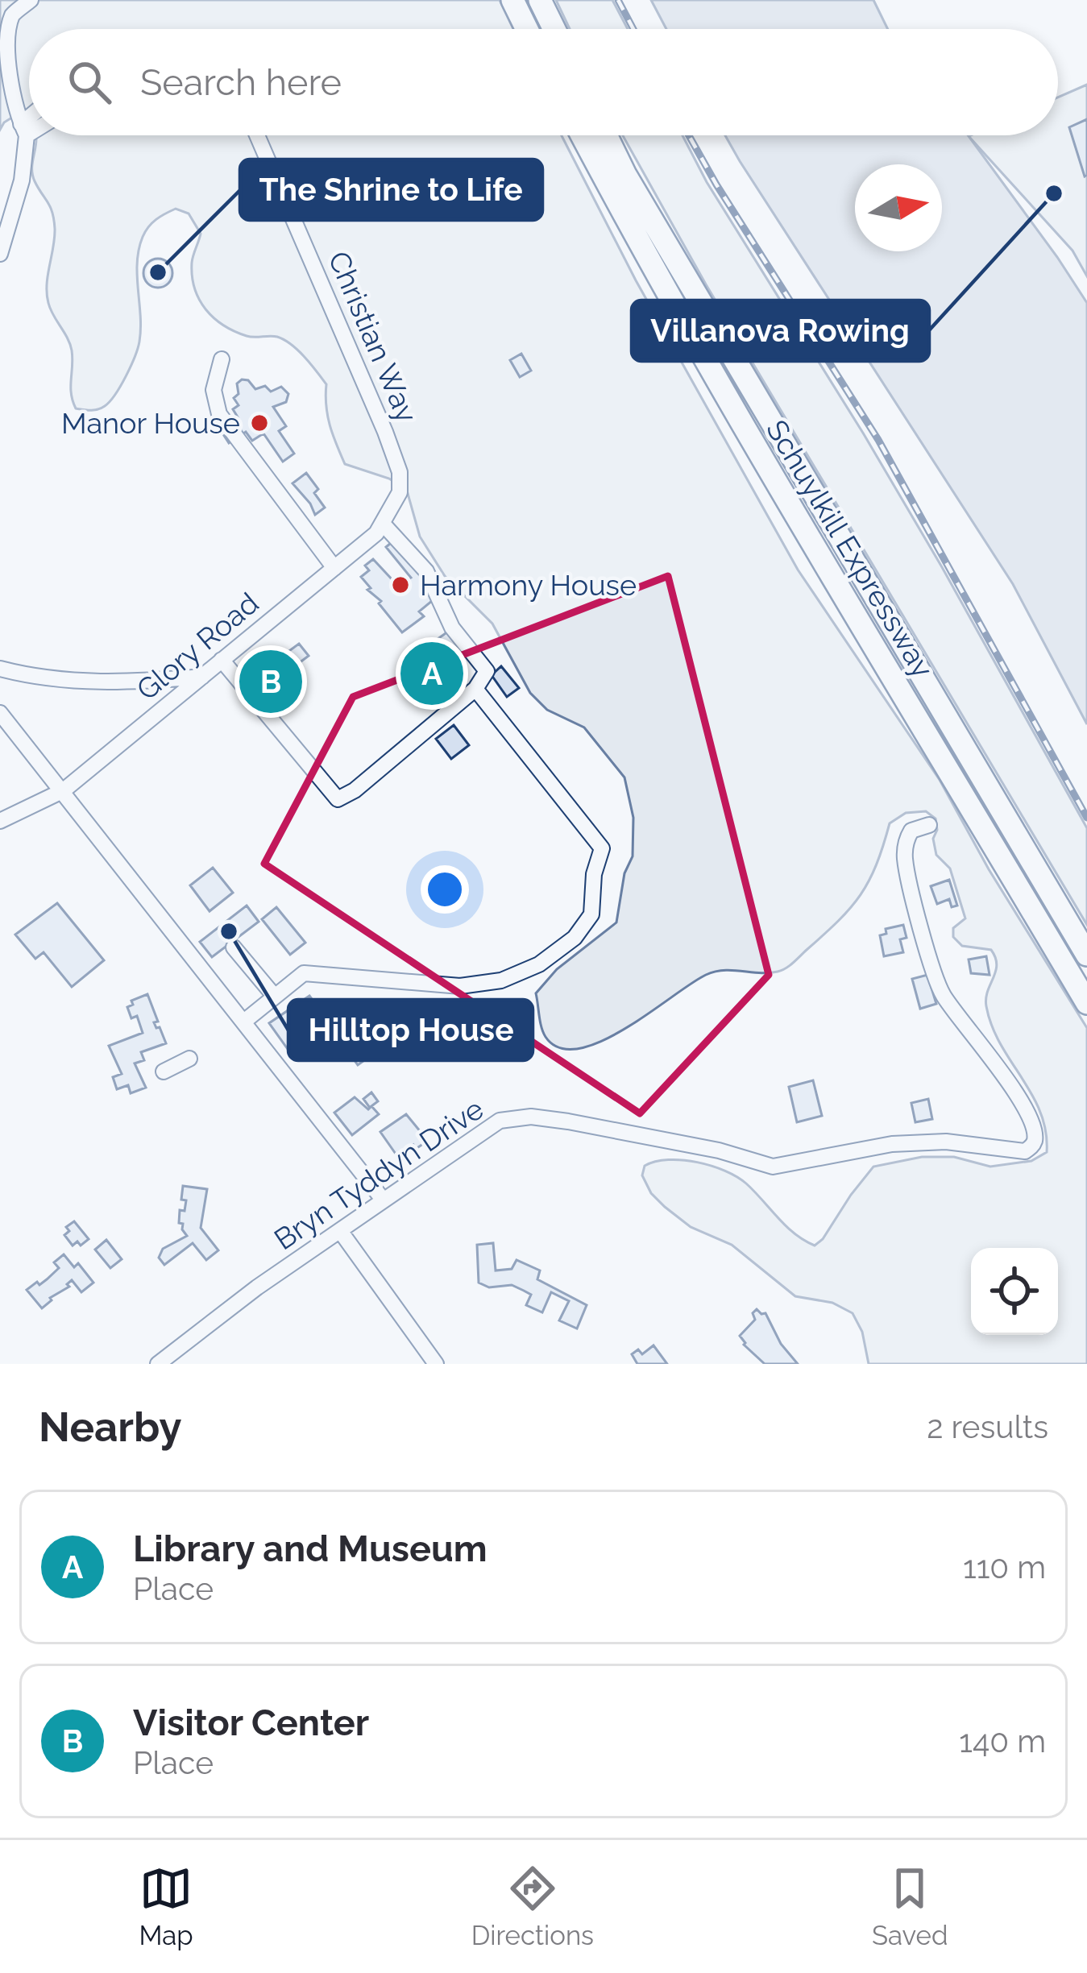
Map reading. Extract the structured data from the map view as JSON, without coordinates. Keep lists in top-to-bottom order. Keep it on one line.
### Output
{"streets":{"highway":["Schuylkill Expressway"],"street":["Christian Way","Glory Road","Bryn Tyddyn Drive"]},"crossings":[["Christian Way","Glory Road"]],"places":["Villanova Rowing","The Shrine to Life","Manor House","Harmony House","Hilltop House"],"north":"right","page":{"search":"Search here","pins":["A","B"],"heading":["Nearby","2 results"],"list":[{"mark":"A","name":"Library and Museum","note":"Place","value":"110 m"},{"mark":"B","name":"Visitor Center","note":"Place","value":"140 m"}],"nav":["Map","Directions","Saved"]}}
